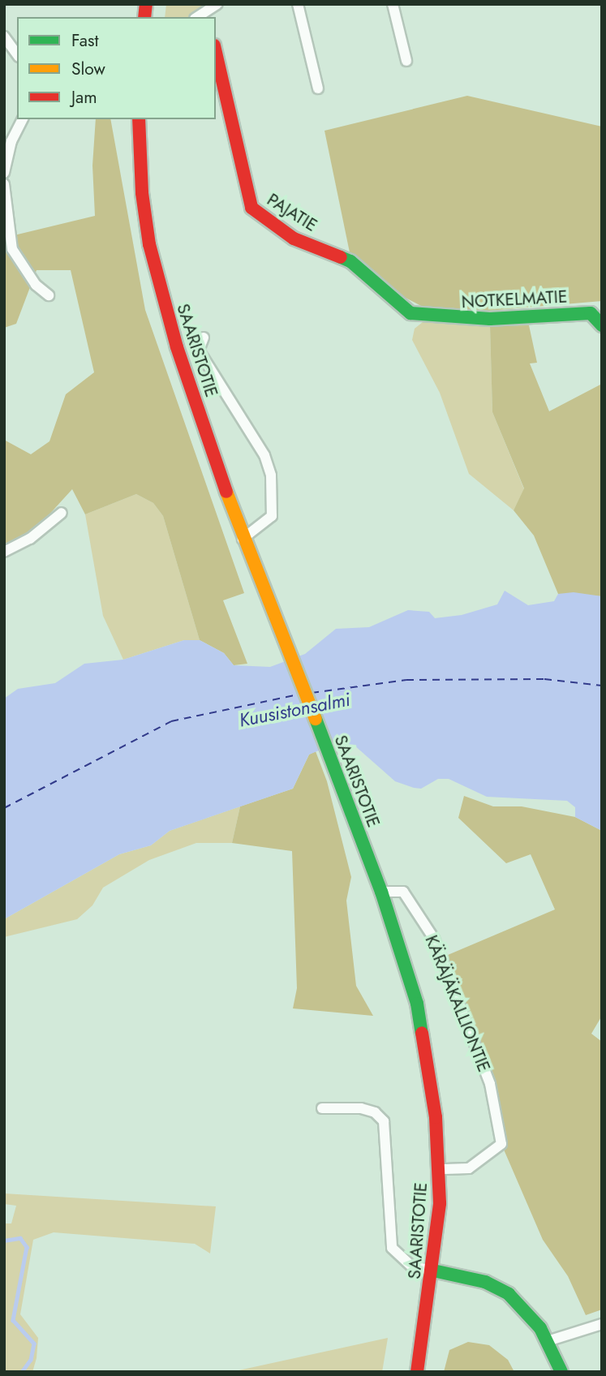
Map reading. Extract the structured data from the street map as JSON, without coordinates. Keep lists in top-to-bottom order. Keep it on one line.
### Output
{"streets":{"main road":["PAJATIE","NOTKELMATIE","SAARISTOTIE"],"street":["KÄRÄJÄKALLIONTIE"]},"crossings":[["PAJATIE","NOTKELMATIE"],["SAARISTOTIE","KÄRÄJÄKALLIONTIE"]],"water":["Kuusistonsalmi"],"legend":["Fast","Slow","Jam"]}
